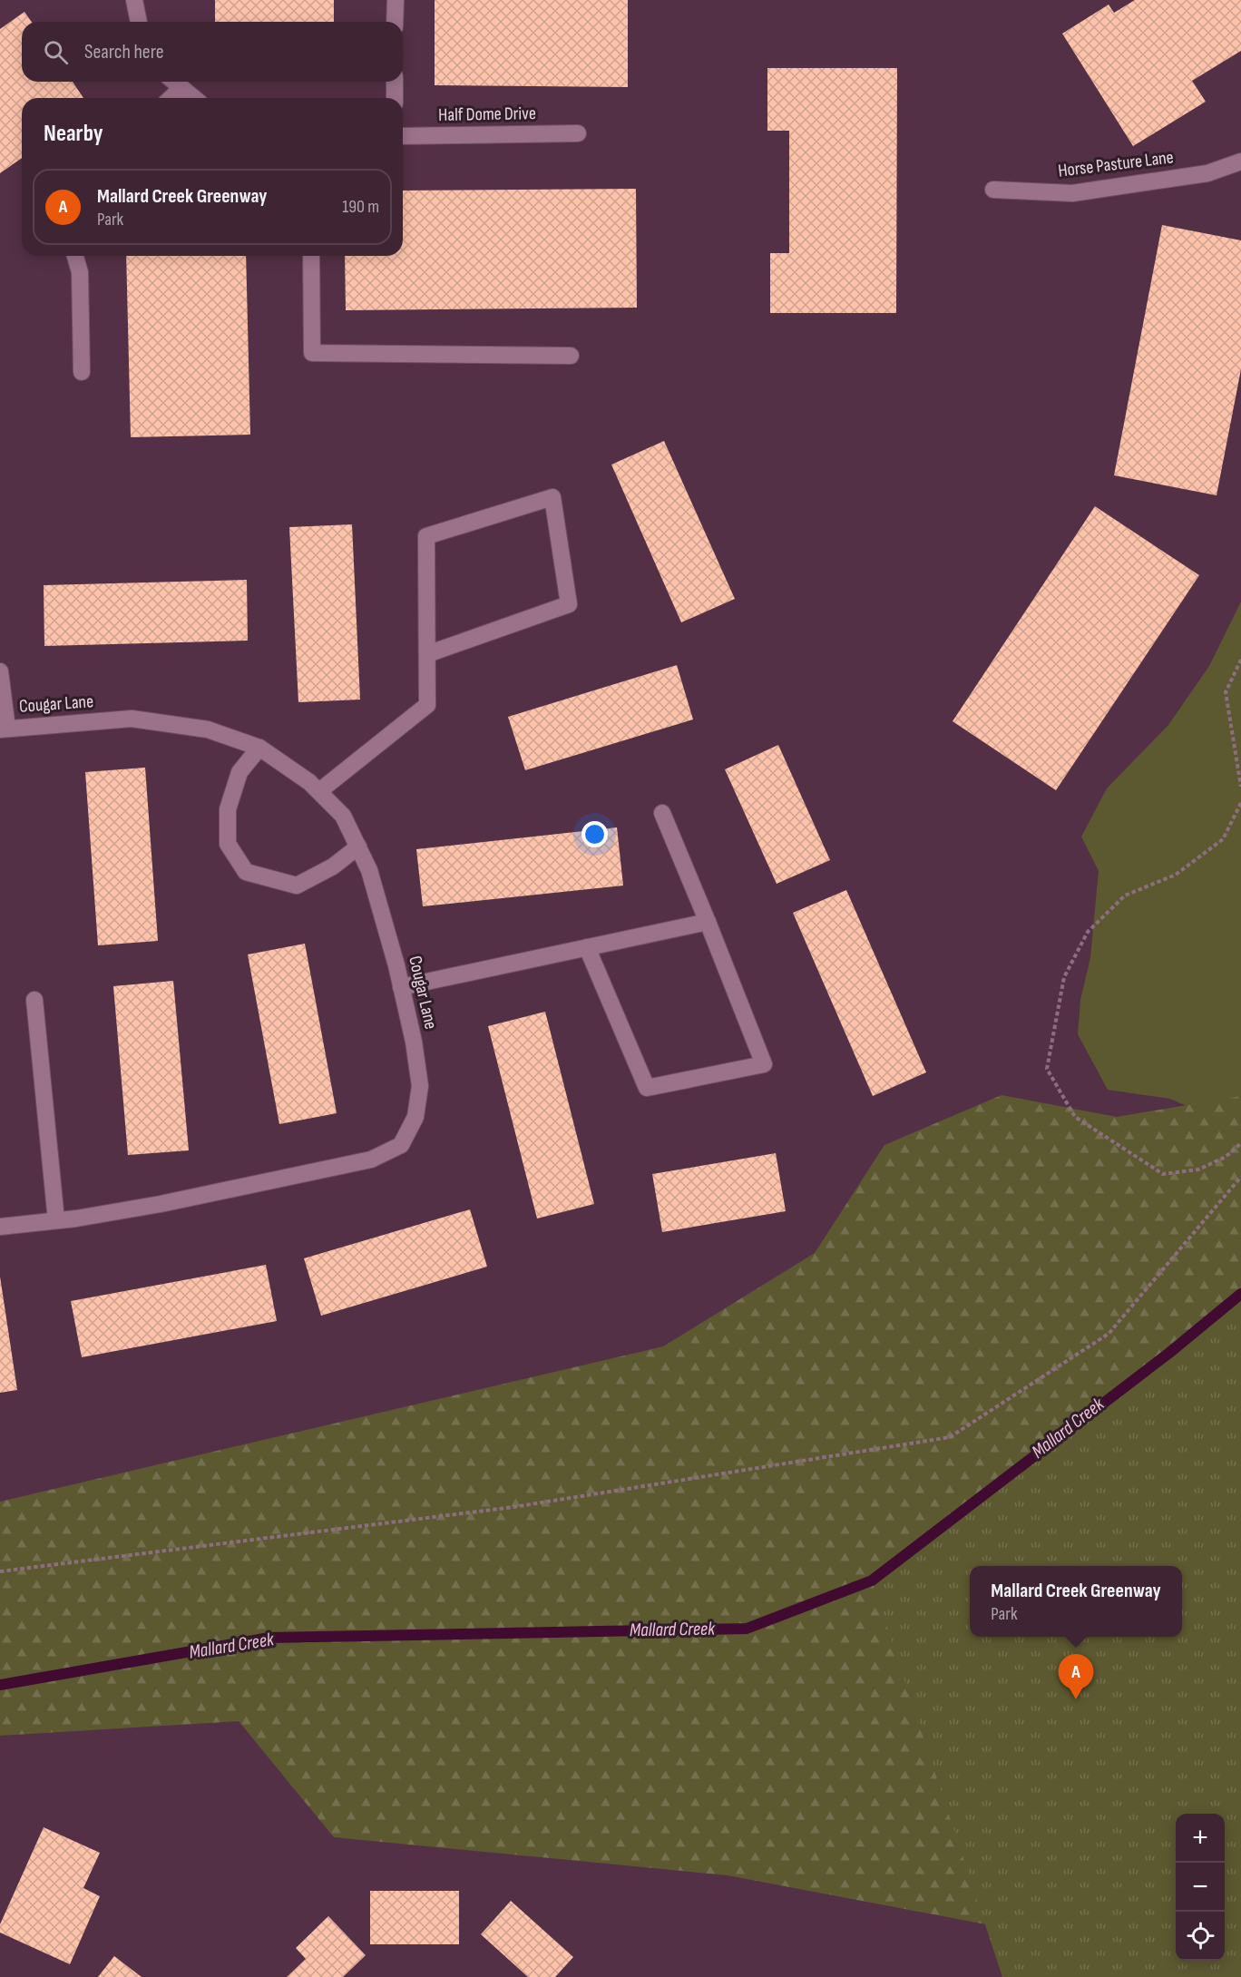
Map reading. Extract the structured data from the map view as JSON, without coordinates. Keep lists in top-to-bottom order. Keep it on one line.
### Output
{"streets":{"street":["Half Dome Drive","Horse Pasture Lane","Cougar Lane"]},"water":["Mallard Creek"],"page":{"search":"Search here","heading":"Nearby","list":[{"mark":"A","name":"Mallard Creek Greenway","note":"Park","value":"190 m"}],"popup":["Mallard Creek Greenway","Park"],"pins":"A","map_buttons":["+","−"]}}
